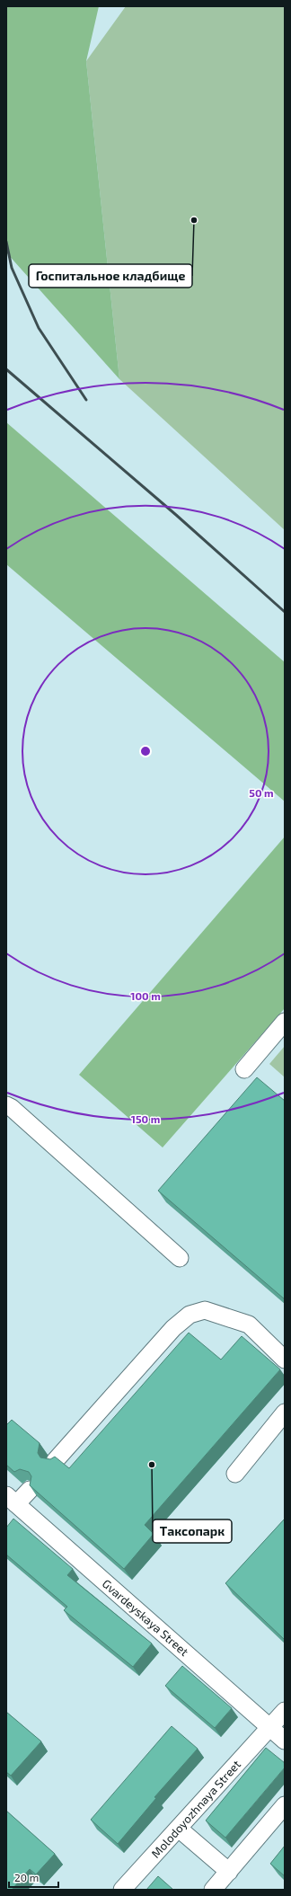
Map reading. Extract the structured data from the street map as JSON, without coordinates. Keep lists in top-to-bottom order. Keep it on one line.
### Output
{"streets":{"street":["Gvardeyskaya Street","Molodoyozhnaya Street"]},"crossings":[["Gvardeyskaya Street","Molodoyozhnaya Street"]],"places":["Госпитальное кладбище","Таксопарк"],"scale_bar":"20 m","rings":["50 m","100 m","150 m"]}
